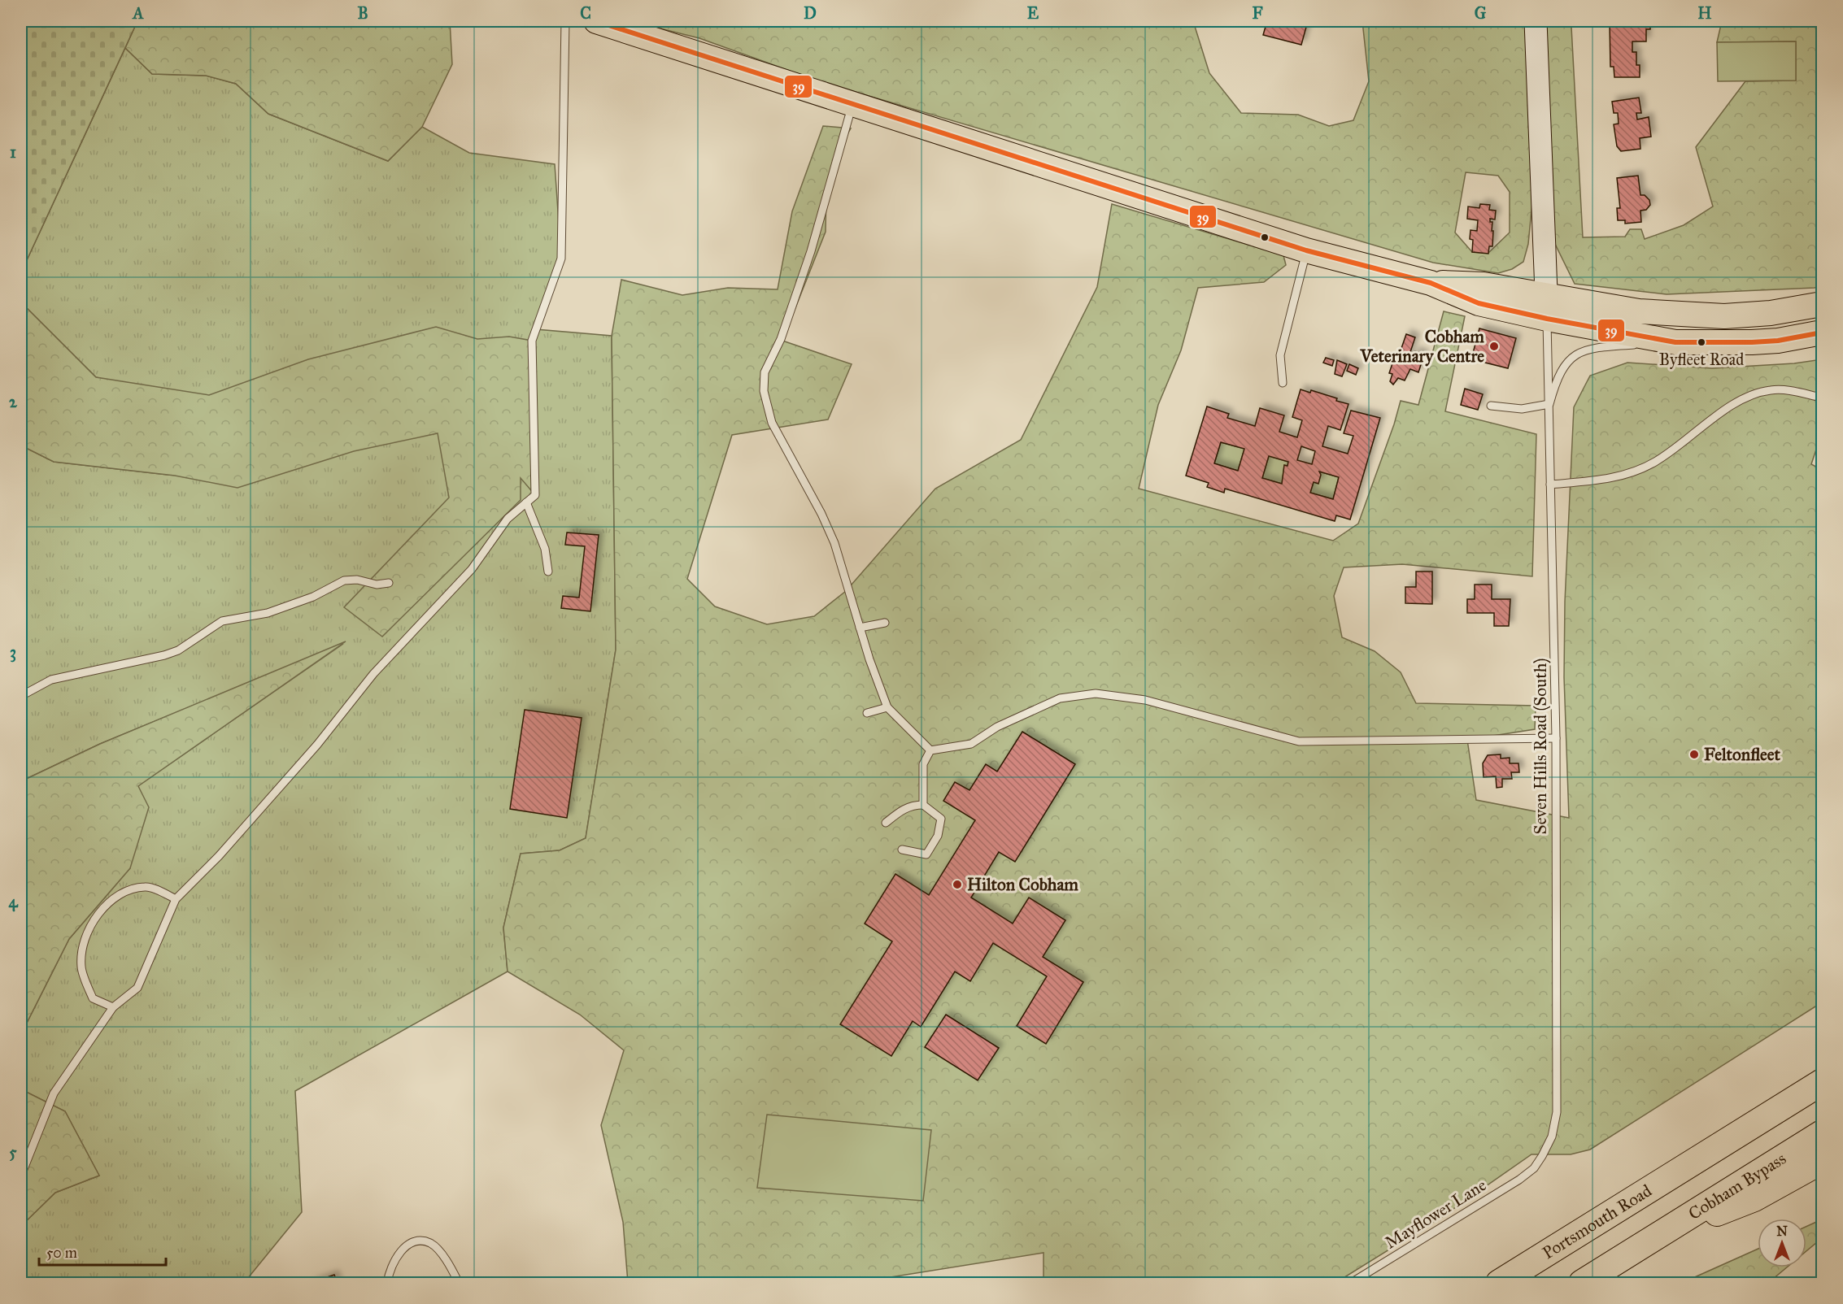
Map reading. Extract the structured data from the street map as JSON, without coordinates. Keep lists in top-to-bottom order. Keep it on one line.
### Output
{"streets":{"highway":["Cobham Bypass","Portsmouth Road"],"lane":["Seven Hills Road (South)","Mayflower Lane"]},"crossings":[["Seven Hills Road (South)","Mayflower Lane"]],"places":["Byfleet Road","Cobham Veterinary Centre","Feltonfleet","Hilton Cobham"],"lines":["transit line 39"],"scale_bar":"50 m","north":"top","grid":{"columns":["A","B","C","D","E","F","G","H"],"rows":["1","2","3","4","5"]}}
